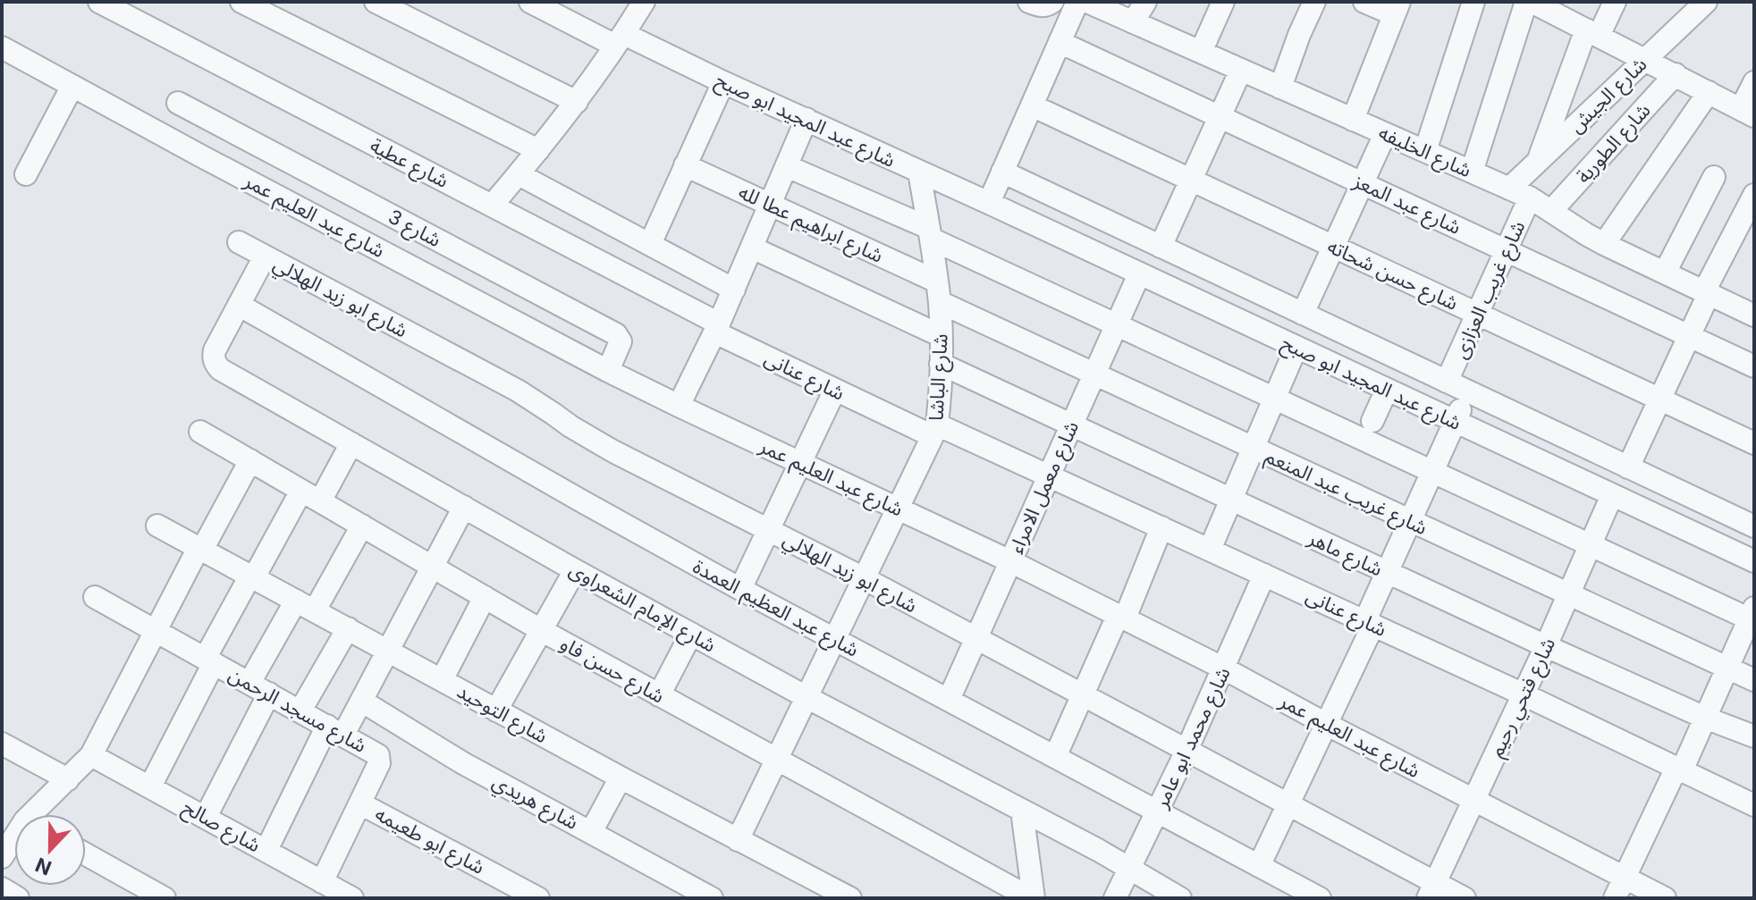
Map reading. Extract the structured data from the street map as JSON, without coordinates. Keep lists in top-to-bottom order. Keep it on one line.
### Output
{"streets":{"street":["شارع الجيش","شارع عبد المجيد ابو صبح","شارع الطورية","شارع الخليفه","شارع عطية","شارع عبد المعز","شارع عبد العليم عمر","شارع ابراهيم عطا لله","شارع 3","شارع حسن شحاته","شارع غريب العزازى","شارع ابو زيد الهلالي","شارع عنانى","شارع الباشا","شارع معمل الامراء","شارع غريب عبد المنعم","شارع ماهر","شارع الإمام الشعراوى","شارع عبد العظيم العمدة","شارع حسن فاو","شارع فتحي رحيم","شارع مسجد الرحمن","شارع التوحيد","شارع محمد ابو عامر","شارع هريدي","شارع صالح","شارع ابو طعيمه"]},"crossings":[["شارع الجيش","شارع الخليفه"],["شارع عبد المجيد ابو صبح","شارع غريب العزازى"],["شارع عبد المجيد ابو صبح","شارع الباشا"],["شارع عبد المجيد ابو صبح","شارع معمل الامراء"],["شارع عبد المجيد ابو صبح","شارع فتحي رحيم"],["شارع الطورية","شارع الخليفه"],["شارع الخليفه","شارع غريب العزازى"],["شارع عطية","شارع عنانى"],["شارع عبد المعز","شارع غريب العزازى"],["شارع عبد العليم عمر","شارع 3"],["شارع عبد العليم عمر","شارع الباشا"],["شارع عبد العليم عمر","شارع معمل الامراء"],["شارع عبد العليم عمر","شارع فتحي رحيم"],["شارع عبد العليم عمر","شارع محمد ابو عامر"],["شارع ابراهيم عطا لله","شارع الباشا"],["شارع ابراهيم عطا لله","شارع غريب عبد المنعم"],["شارع حسن شحاته","شارع غريب العزازى"],["شارع ابو زيد الهلالي","شارع الباشا"],["شارع ابو زيد الهلالي","شارع معمل الامراء"],["شارع ابو زيد الهلالي","شارع الإمام الشعراوى"],["شارع ابو زيد الهلالي","شارع فتحي رحيم"],["شارع ابو زيد الهلالي","شارع محمد ابو عامر"],["شارع عنانى","شارع الباشا"],["شارع عنانى","شارع معمل الامراء"],["شارع عنانى","شارع فتحي رحيم"],["شارع عنانى","شارع محمد ابو عامر"],["شارع الباشا","شارع غريب عبد المنعم"],["شارع الباشا","شارع ماهر"],["شارع الباشا","شارع الإمام الشعراوى"],["شارع الباشا","شارع عبد العظيم العمدة"],["شارع الباشا","شارع حسن فاو"],["شارع الباشا","شارع التوحيد"],["شارع معمل الامراء","شارع غريب عبد المنعم"],["شارع معمل الامراء","شارع ماهر"],["شارع معمل الامراء","شارع عبد العظيم العمدة"],["شارع غريب عبد المنعم","شارع فتحي رحيم"],["شارع ماهر","شارع فتحي رحيم"],["شارع الإمام الشعراوى","شارع عبد العظيم العمدة"],["شارع الإمام الشعراوى","شارع محمد ابو عامر"],["شارع عبد العظيم العمدة","شارع محمد ابو عامر"],["شارع مسجد الرحمن","شارع صالح"],["شارع مسجد الرحمن","شارع ابو طعيمه"]],"north":"bottom"}
